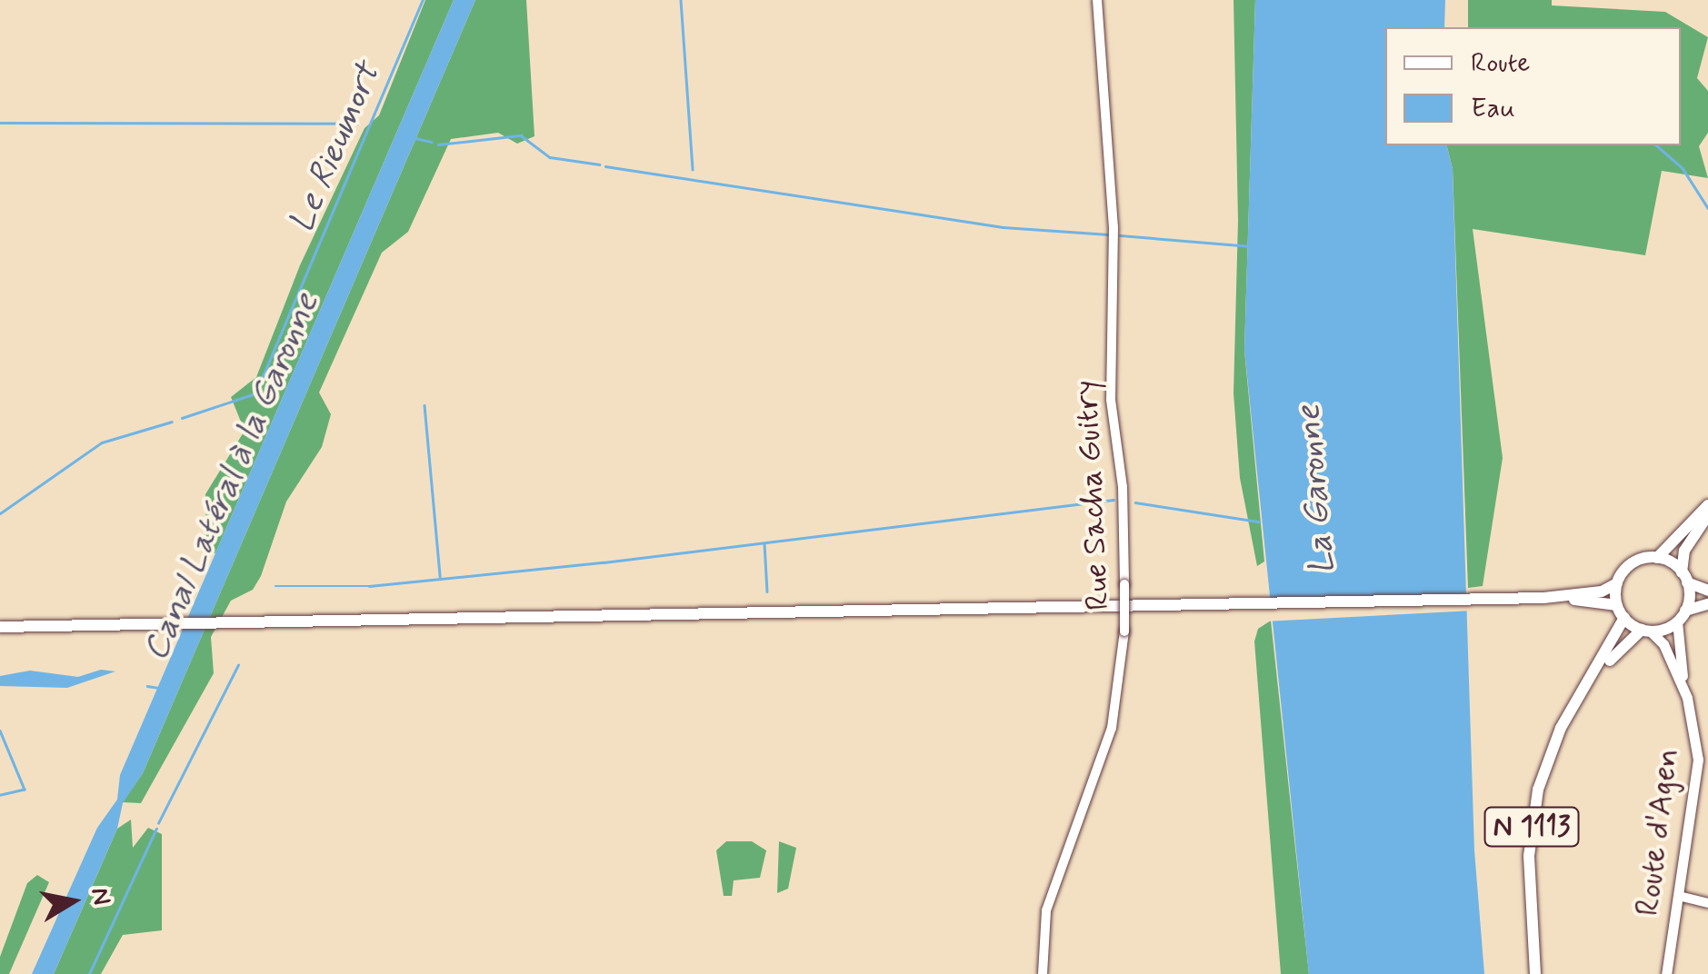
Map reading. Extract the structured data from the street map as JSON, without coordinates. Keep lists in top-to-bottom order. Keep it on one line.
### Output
{"streets":{"main road":["N 1113","Route d'Agen"],"street":["Rue Sacha Guitry"]},"crossings":[["N 1113","Route d'Agen"]],"water":["Le Rieumort","Canal Latéral à la Garonne","La Garonne"],"legend":["Route","Eau"],"north":"right"}
